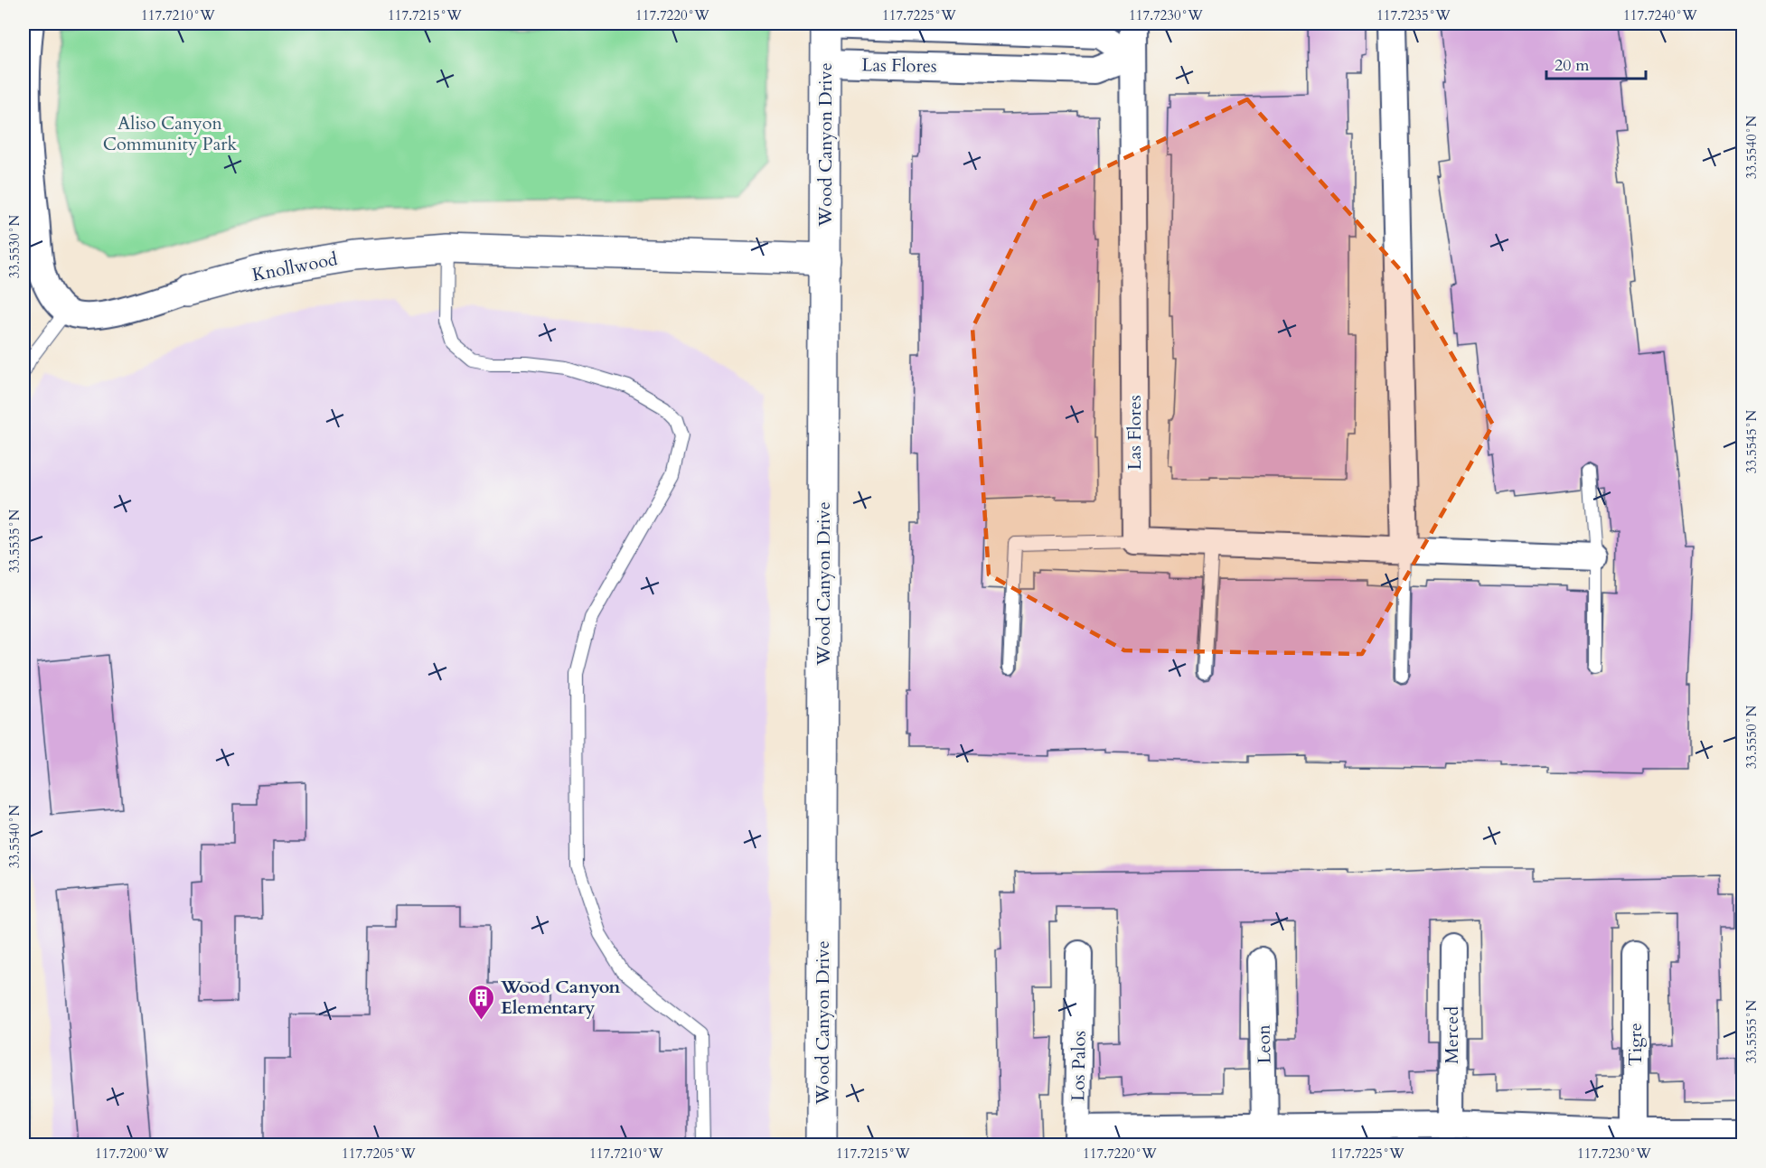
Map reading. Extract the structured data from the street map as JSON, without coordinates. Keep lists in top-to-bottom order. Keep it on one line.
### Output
{"streets":{"main road":["Wood Canyon Drive","Knollwood"],"street":["Las Flores","Merced","Leon","Tigre","Los Palos"]},"crossings":[["Las Flores","Wood Canyon Drive"],["Wood Canyon Drive","Knollwood"]],"parks":["Aliso Canyon Community Park"],"places":{"building":["Wood Canyon Elementary"]},"scale_bar":"20 m","coordinates":["117.7210°W","117.7215°W","117.7220°W","117.7225°W","117.7230°W","117.7235°W","117.7240°W","33.5540°N","33.5530°N","33.5545°N","33.5535°N","33.5550°N","33.5555°N","117.7200°W","117.7205°W"]}
